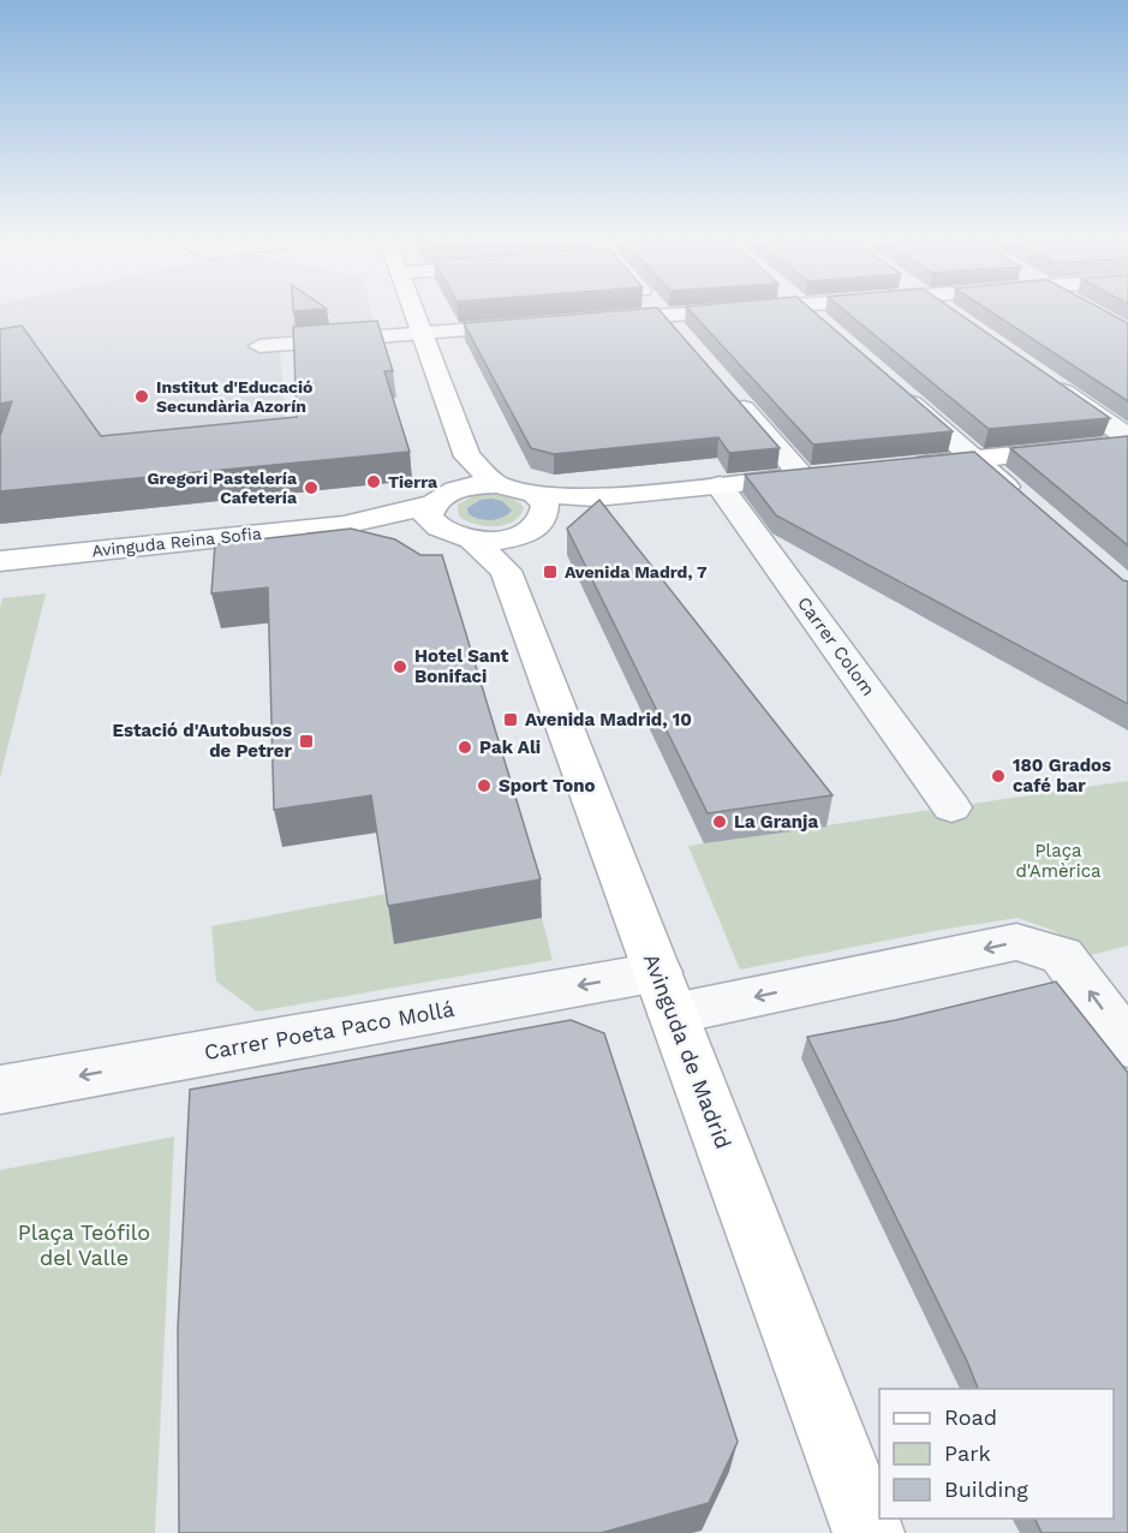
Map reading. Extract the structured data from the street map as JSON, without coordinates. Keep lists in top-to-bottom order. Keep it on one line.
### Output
{"streets":{"street":["Avinguda Reina Sofia","Carrer Colom","Carrer Poeta Paco Mollá","Avinguda de Madrid"]},"crossings":[["Avinguda Reina Sofia","Avinguda de Madrid"],["Carrer Poeta Paco Mollá","Avinguda de Madrid"]],"one_way":["Carrer Poeta Paco Mollá"],"parks":["Plaça d'Amèrica","Plaça Teófilo del Valle"],"places":{"other":["Institut d'Educació Secundària Azorín","Tierra","Gregori Pastelería Cafetería","Hotel Sant Bonifaci","Pak Ali","180 Grados café bar","Sport Tono","La Granja"],"transit":["Avenida Madrd, 7","Avenida Madrid, 10","Estació d'Autobusos de Petrer"]},"legend":["Road","Park","Building"]}
